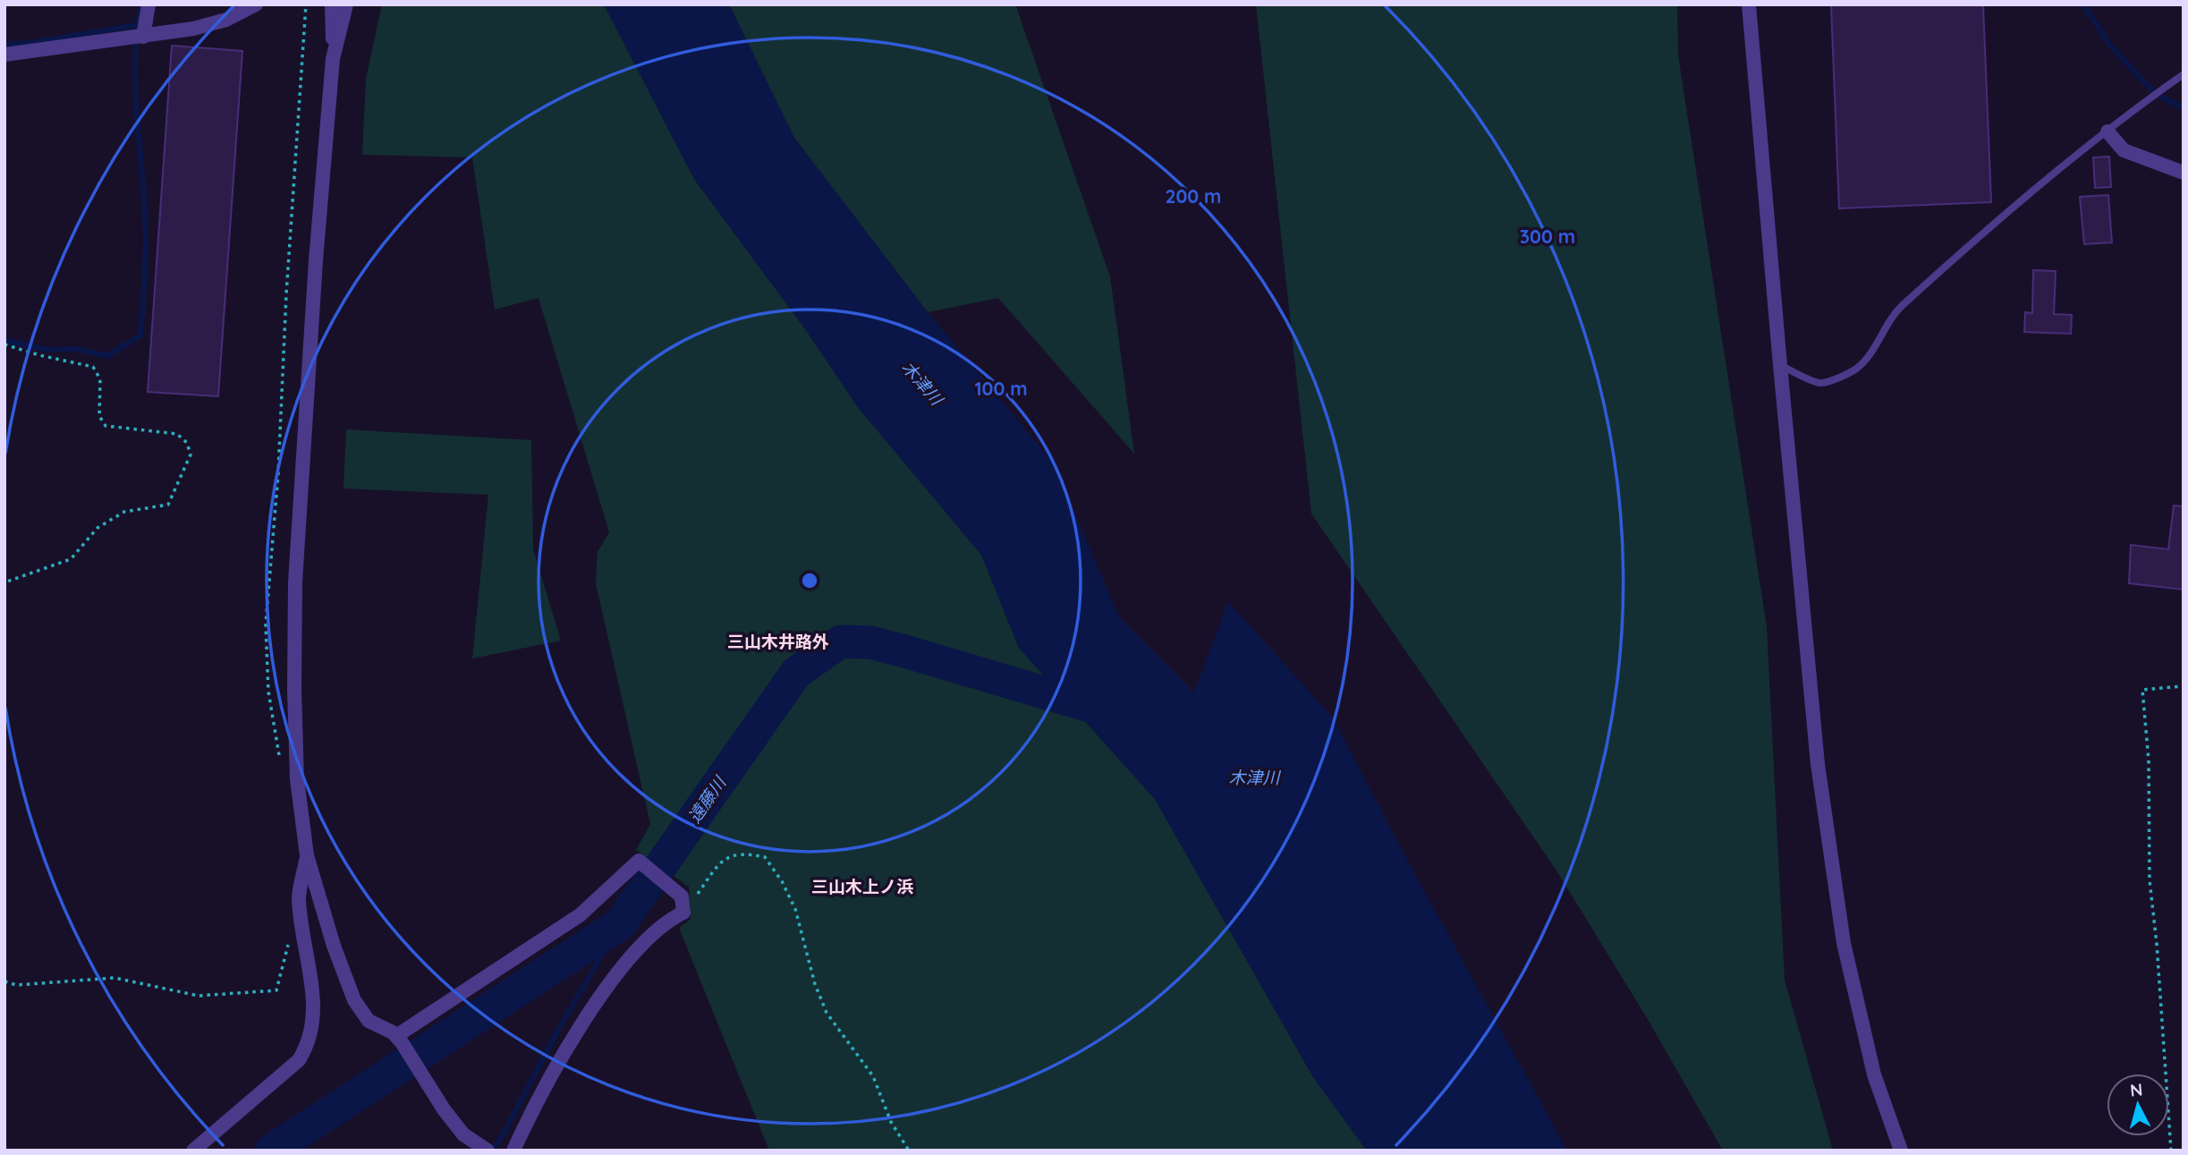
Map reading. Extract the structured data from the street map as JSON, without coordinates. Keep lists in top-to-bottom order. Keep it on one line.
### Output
{"districts":["三山木井路外","三山木上ノ浜"],"water":["木津川","遠藤川"],"north":"top","rings":["200 m","300 m","100 m"]}
